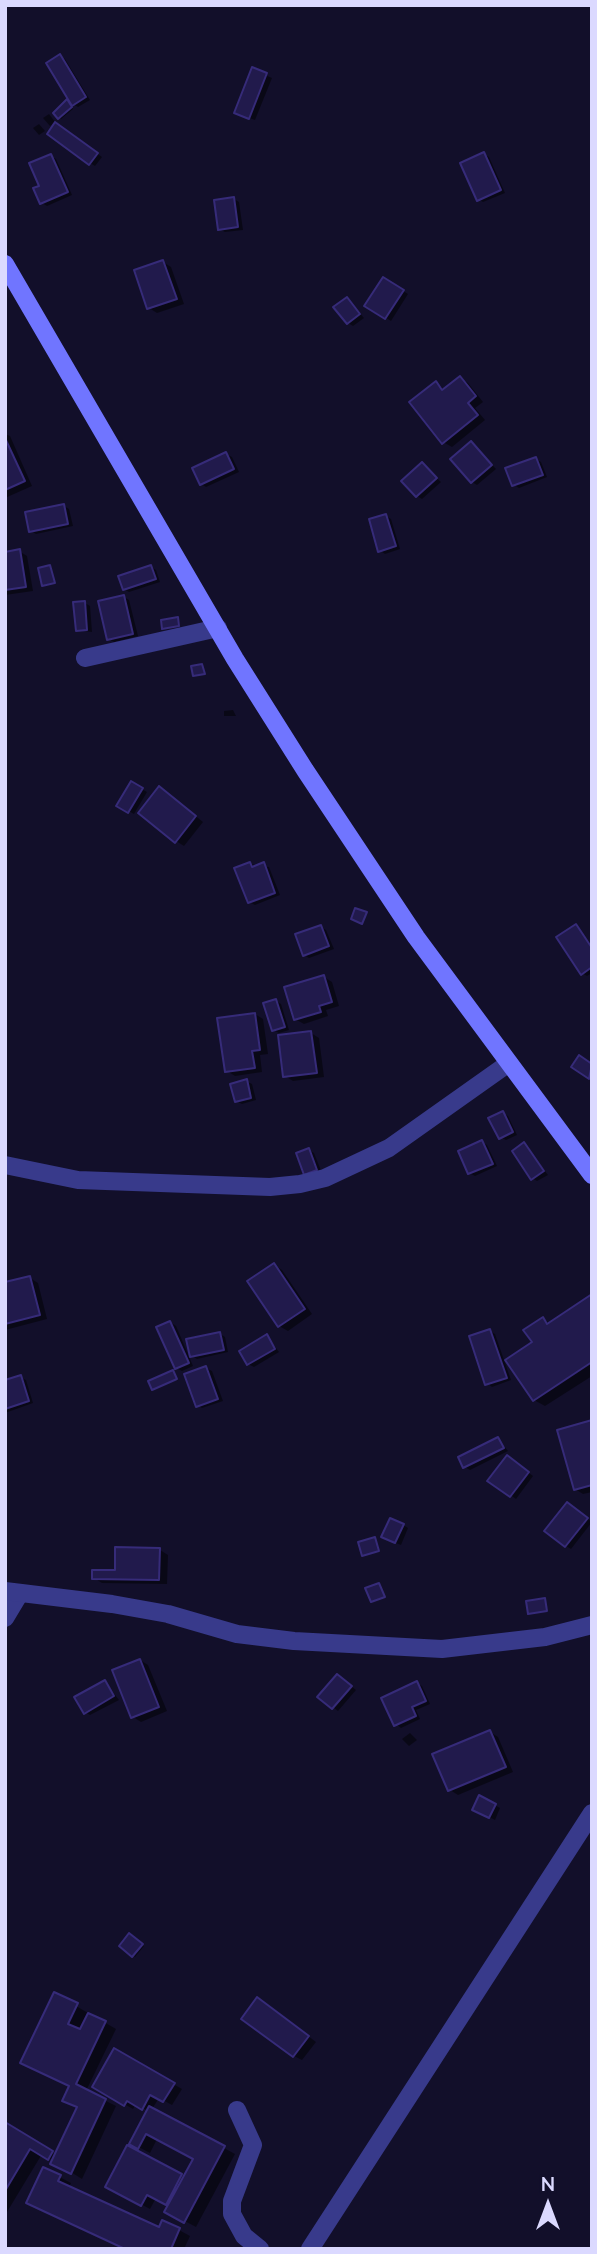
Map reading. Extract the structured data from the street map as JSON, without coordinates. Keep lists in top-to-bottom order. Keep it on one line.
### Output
{"north":"top"}
